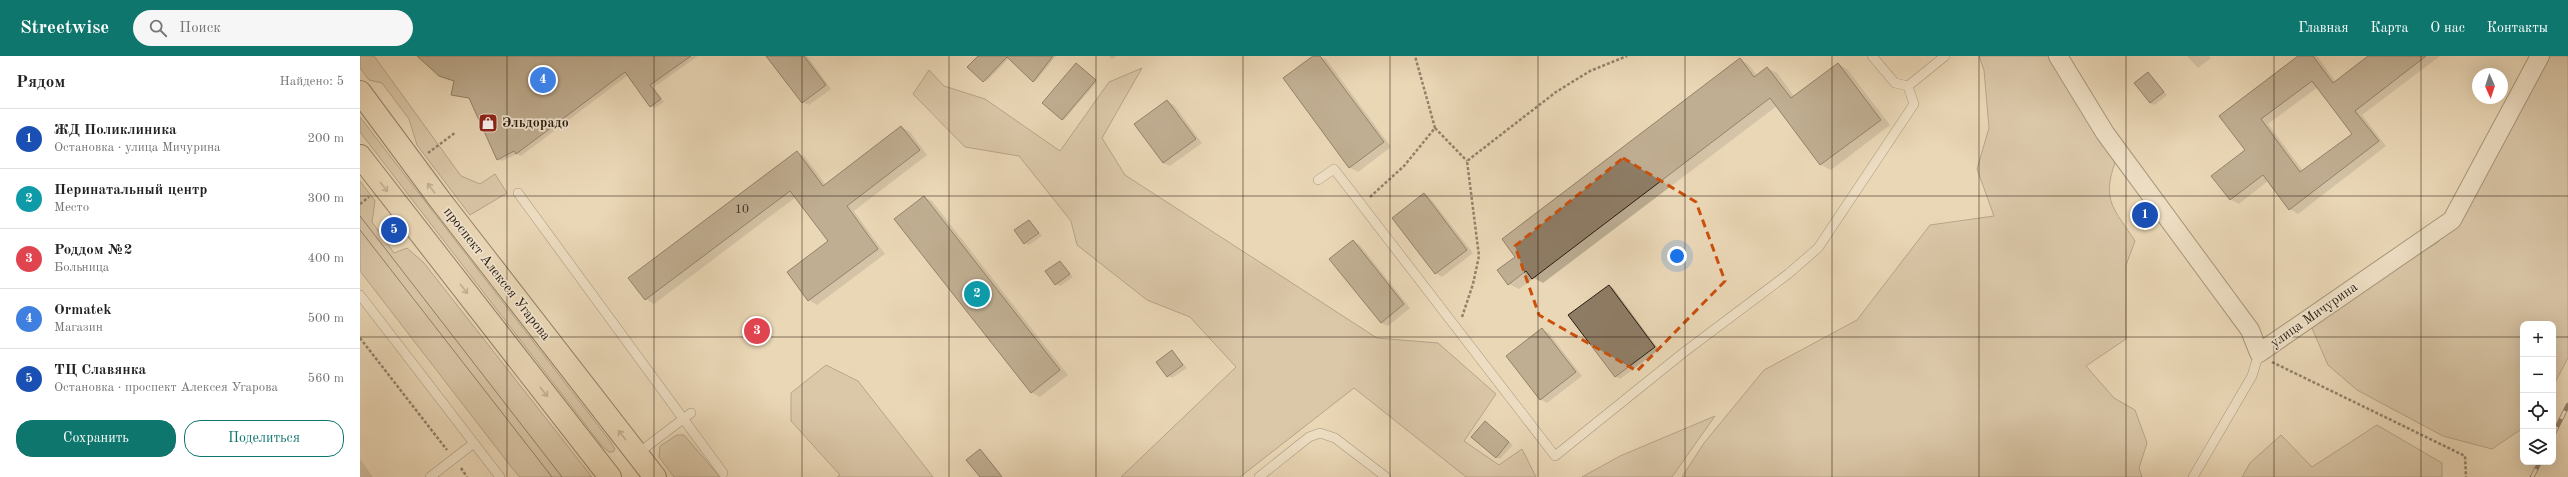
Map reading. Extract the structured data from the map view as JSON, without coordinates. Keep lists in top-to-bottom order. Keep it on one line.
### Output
{"streets":{"main road":["проспект Алексея Угарова"],"street":["улица Мичурина"]},"places":{"shop":["Эльдорадо"]},"house_numbers":["10"],"north":"bottom","page":{"header":"Streetwise","search":"Поиск","nav":["Главная","Карта","О нас","Контакты"],"heading":["Рядом","Найдено: 5"],"pins":["4","1","5","2","3"],"list":[{"mark":"1","name":"ЖД Поликлиника","note":"Остановка · улица Мичурина","value":"200 m"},{"mark":"2","name":"Перинатальный центр","note":"Место","value":"300 m"},{"mark":"3","name":"Роддом №2","note":"Больница","value":"400 m"},{"mark":"4","name":"Ormatek","note":"Магазин","value":"500 m"},{"mark":"5","name":"ТЦ Славянка","note":"Остановка · проспект Алексея Угарова","value":"560 m"}],"map_buttons":["+","−"],"buttons":["Сохранить","Поделиться"]}}
